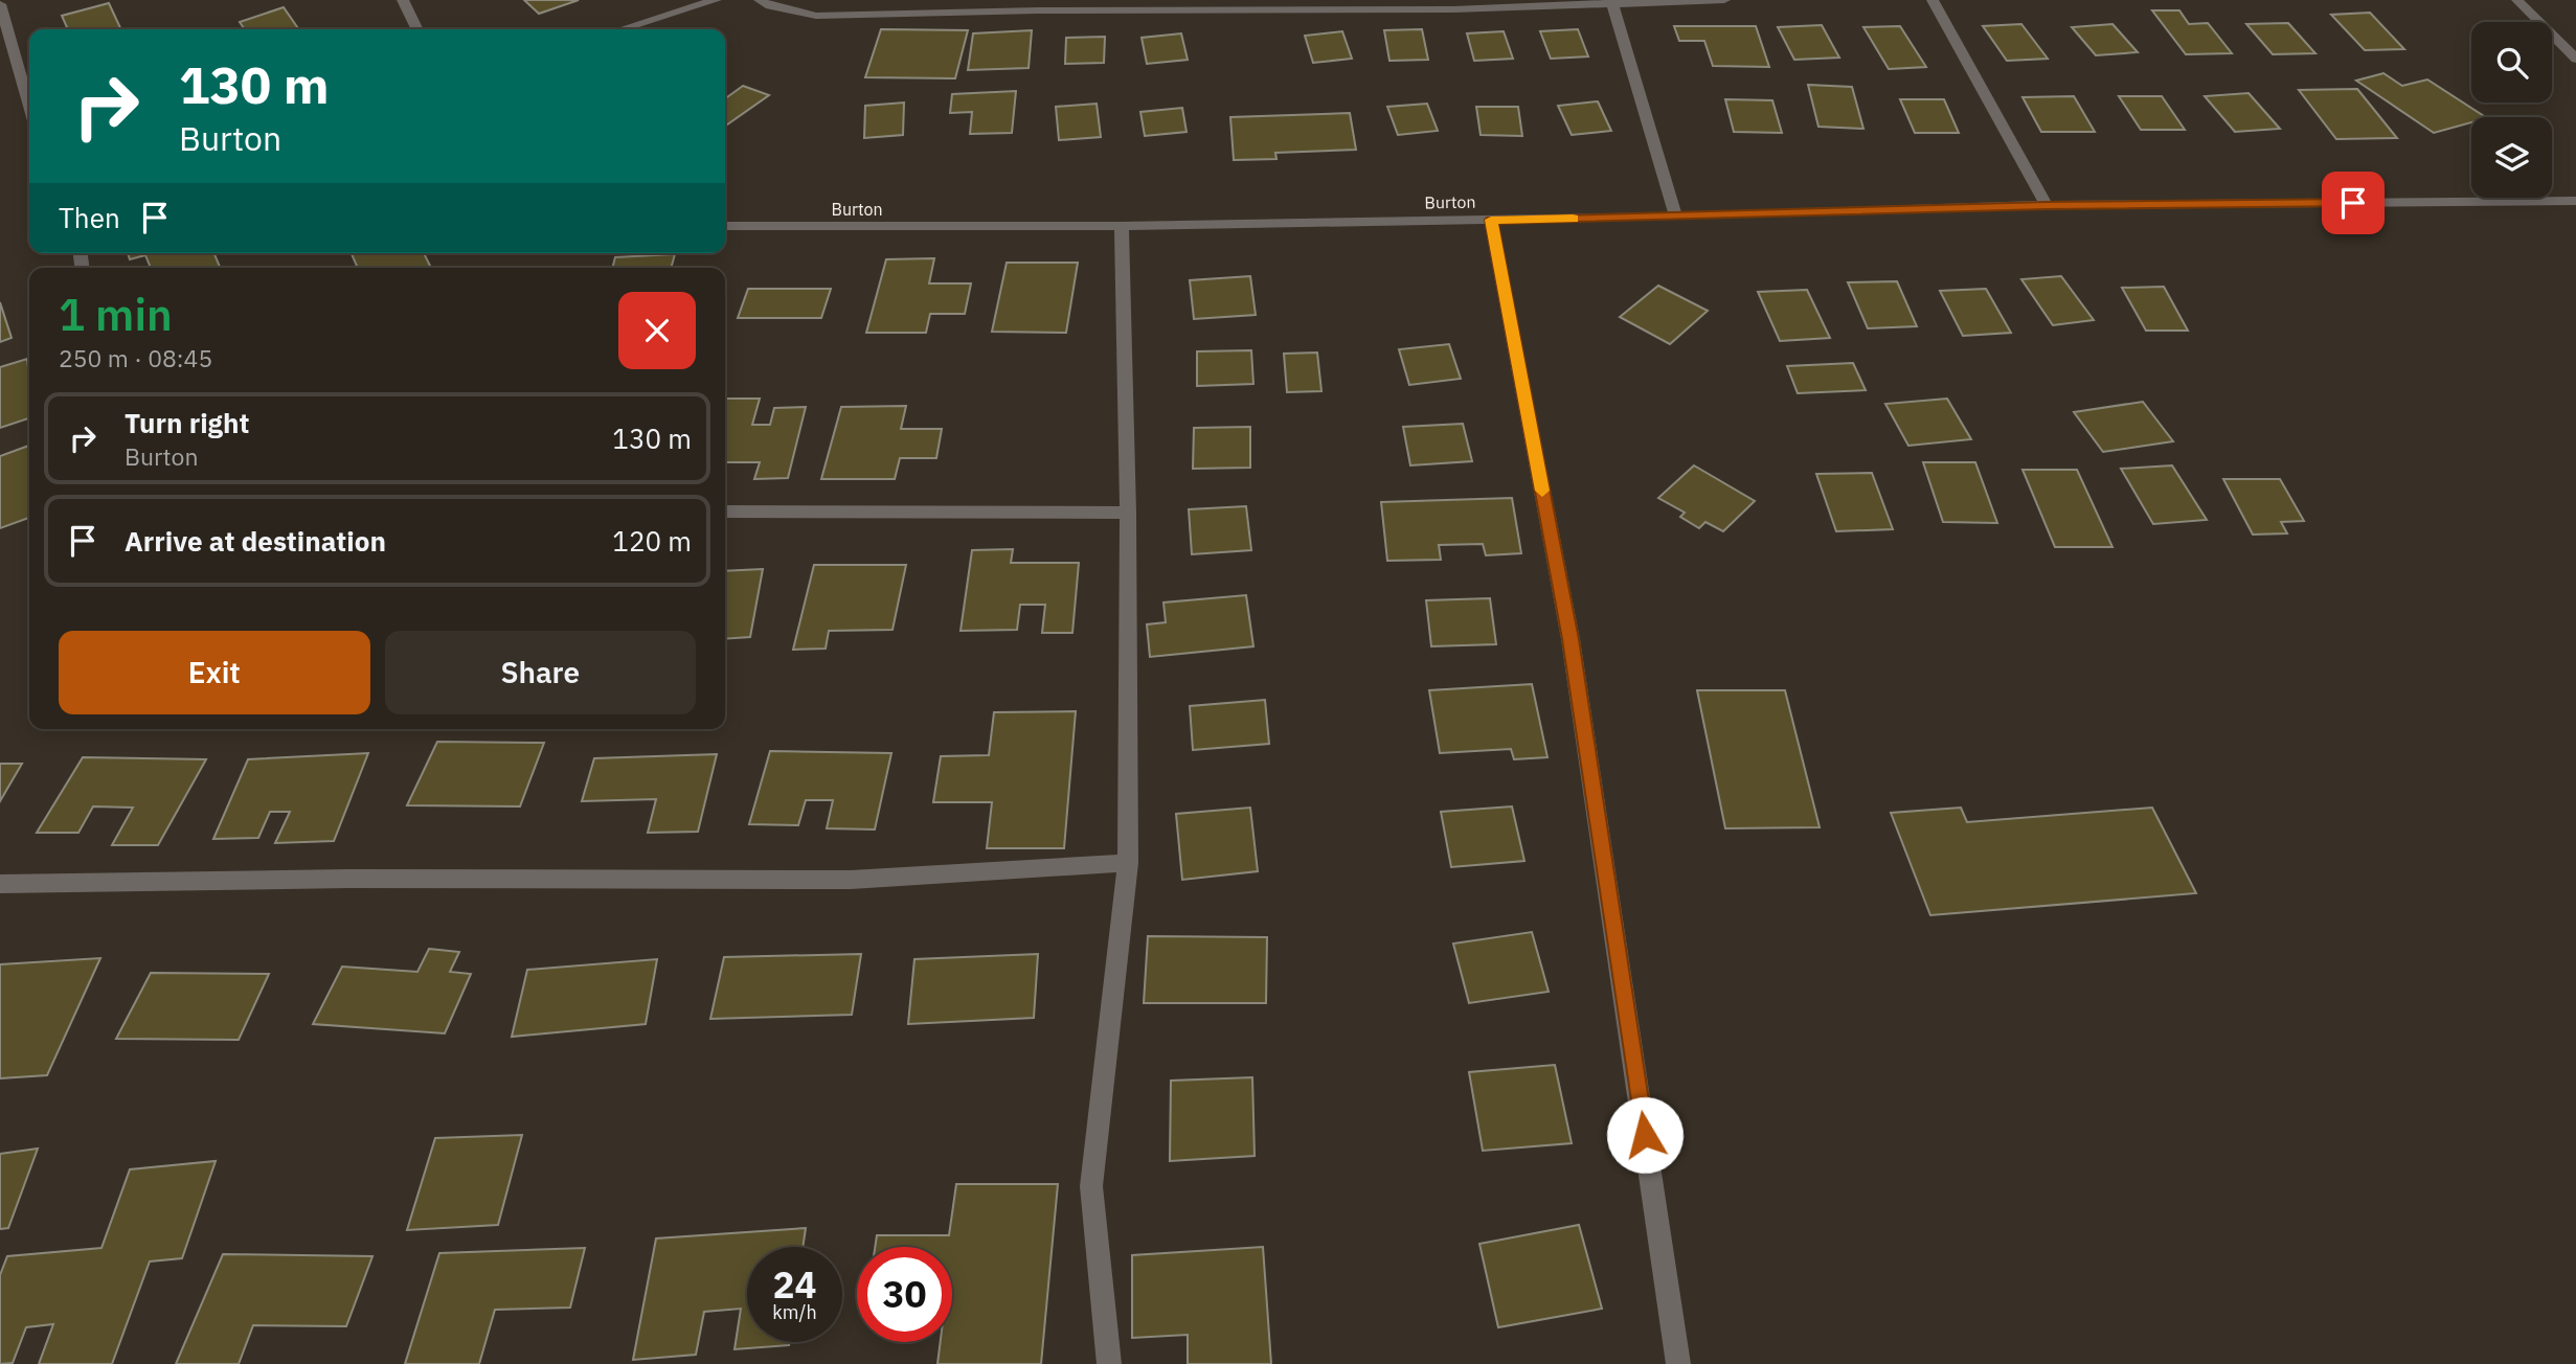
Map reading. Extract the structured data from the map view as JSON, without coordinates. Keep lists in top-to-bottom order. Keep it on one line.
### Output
{"streets":{"street":["Burton"]},"page":{"turn":["130 m","Burton"],"then":"Then","heading":["1 min","250 m · 08:45"],"list":[{"name":"Turn right","note":"Burton","value":"130 m"},{"name":"Arrive at destination","value":"120 m"}],"buttons":["Exit","Share"],"speed":"24 km/h","limit":"30"}}
